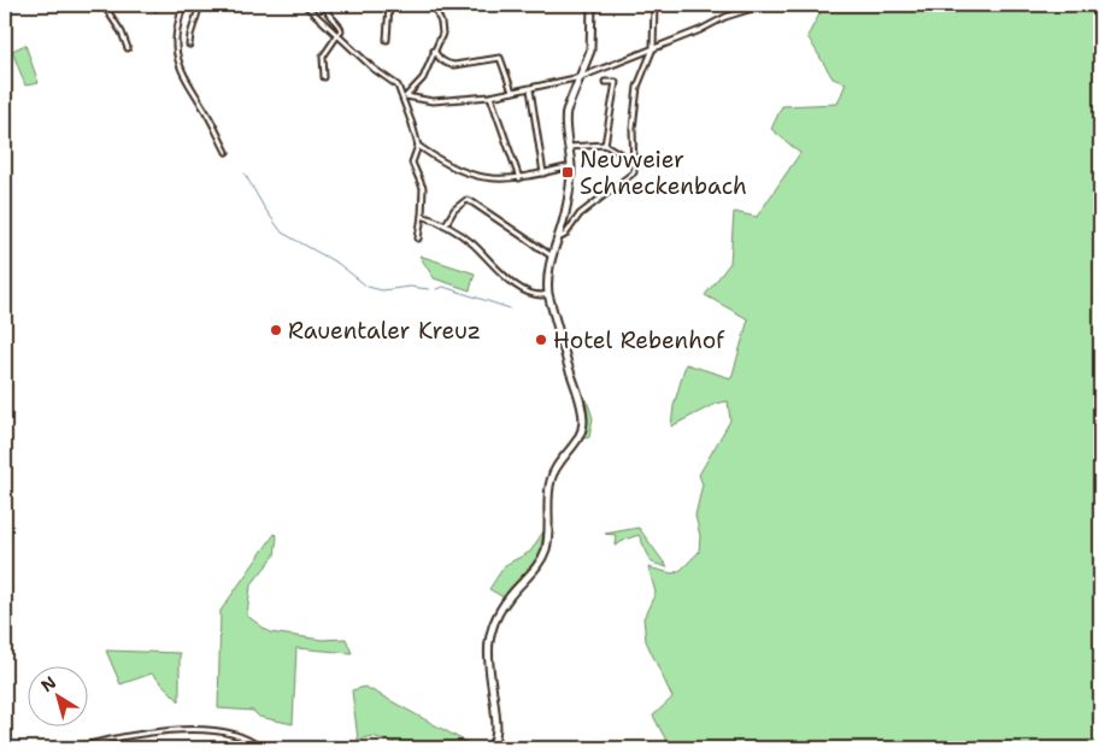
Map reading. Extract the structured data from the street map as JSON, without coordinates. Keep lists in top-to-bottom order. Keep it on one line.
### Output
{"places":{"transit":["Neuweier Schneckenbach"],"other":["Rauentaler Kreuz","Hotel Rebenhof"]},"north":"top left"}
